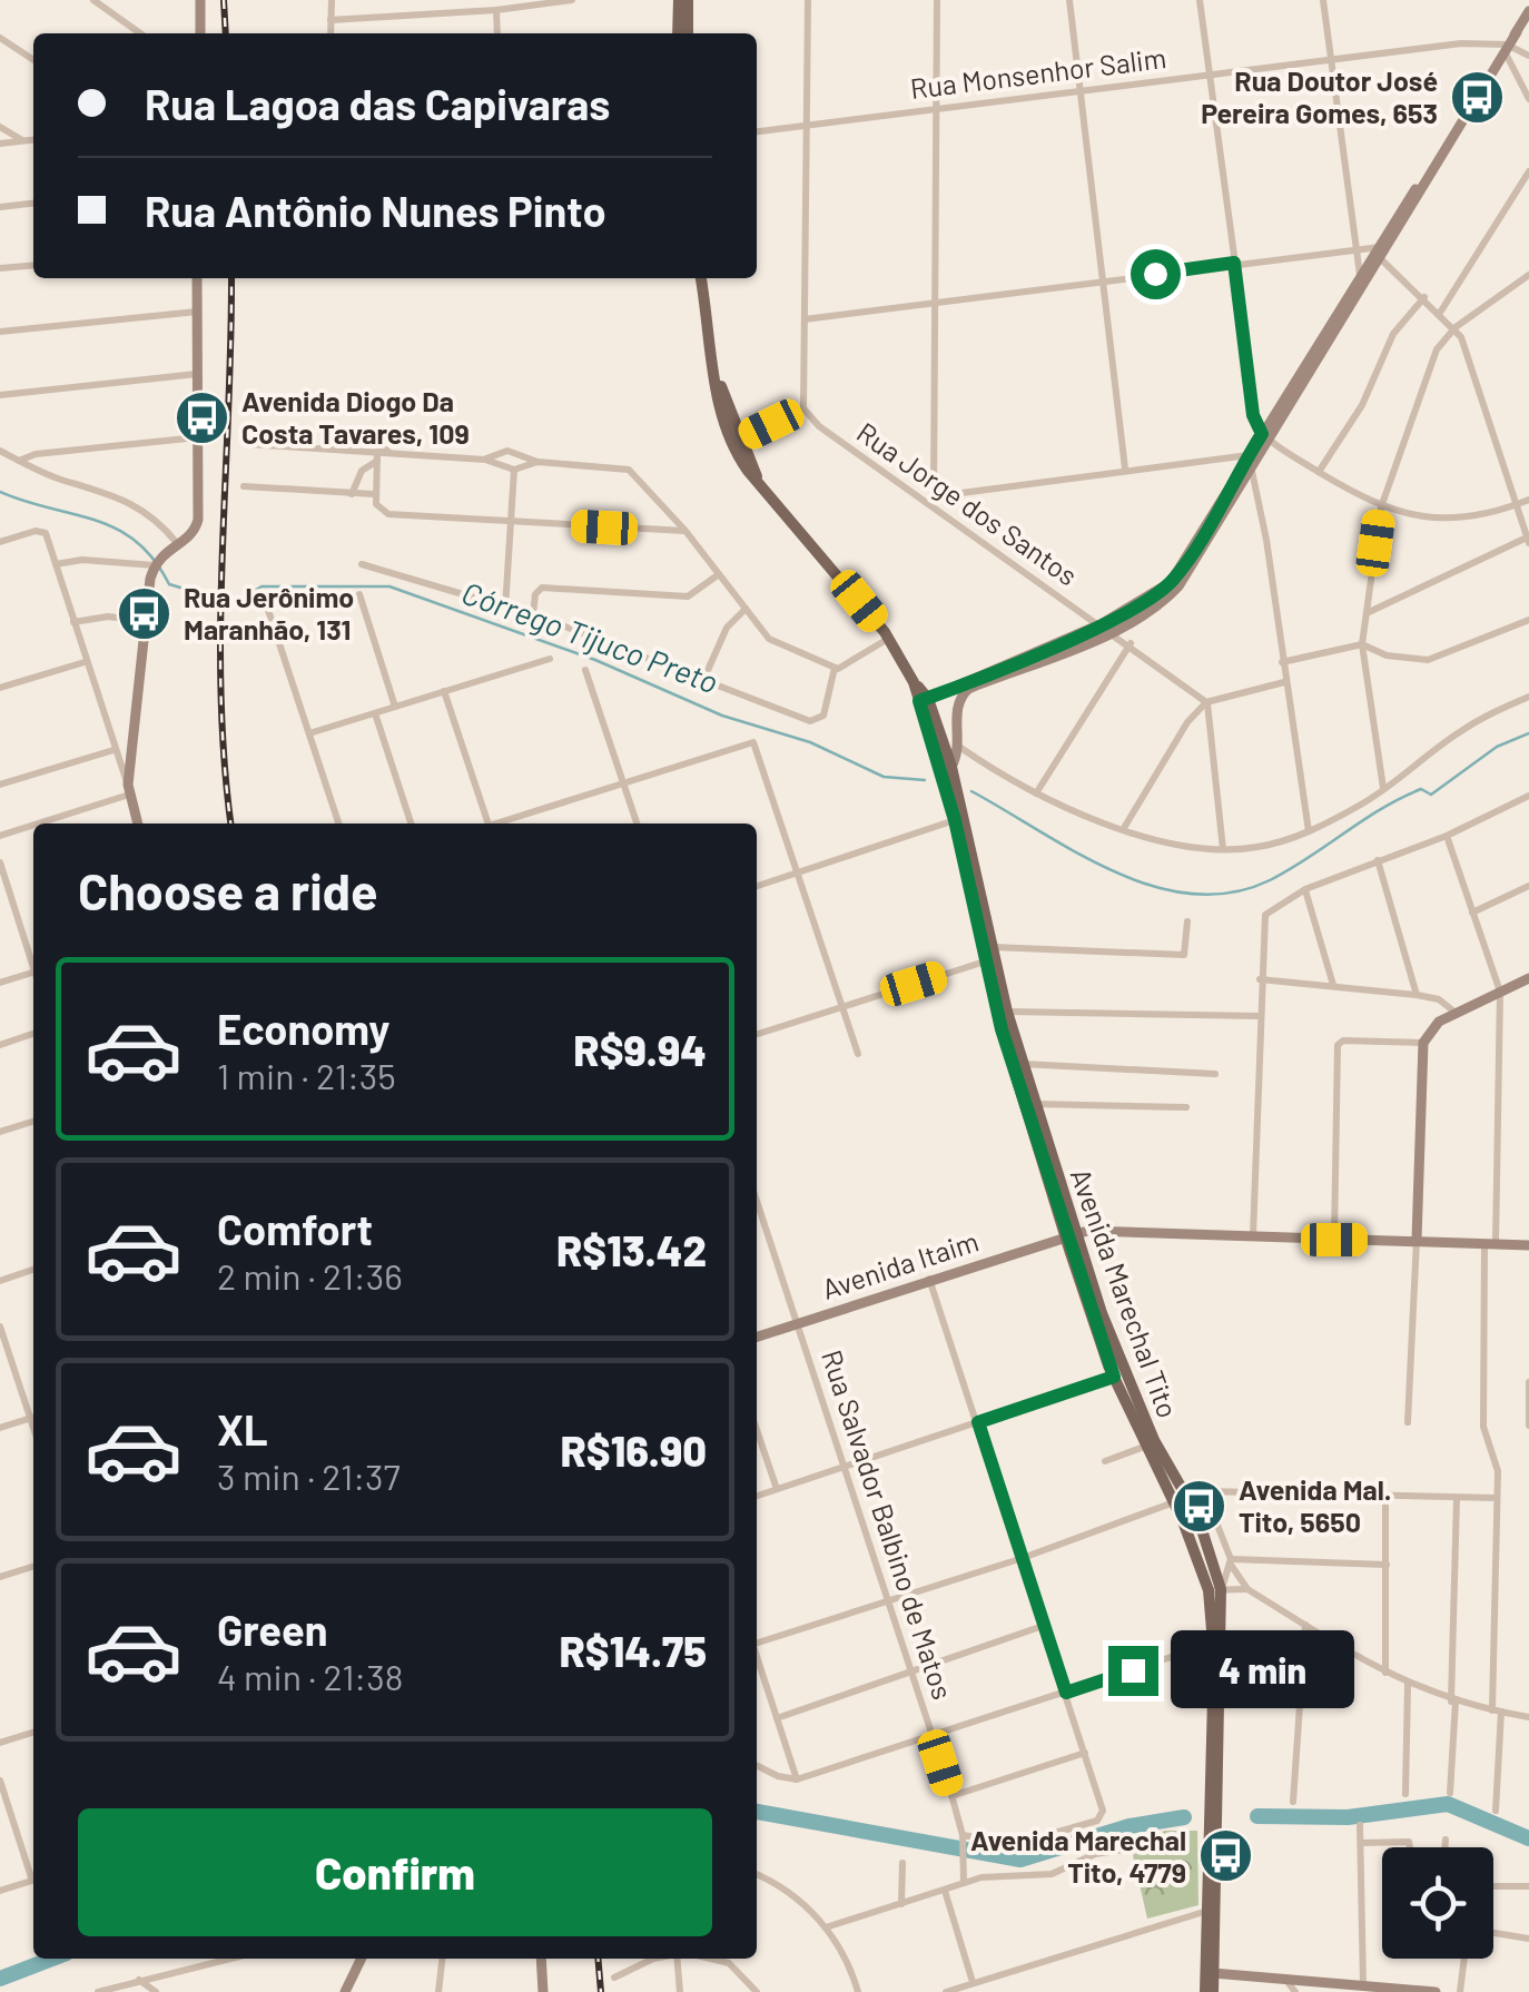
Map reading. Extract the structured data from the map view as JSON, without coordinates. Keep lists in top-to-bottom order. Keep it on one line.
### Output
{"streets":{"main road":["Avenida Marechal Tito"],"street":["Rua Monsenhor Salim","Rua Jorge dos Santos","Avenida Itaim","Rua Salvador Balbino de Matos"]},"crossings":[["Avenida Itaim","Avenida Marechal Tito"],["Avenida Itaim","Rua Salvador Balbino de Matos"]],"water":["Córrego Tijuco Preto"],"places":{"bus stop":["Rua Doutor José Pereira Gomes, 653","Avenida Diogo Da Costa Tavares, 109","Rua Jerônimo Maranhão, 131","Avenida Mal. Tito, 5650","Avenida Marechal Tito, 4779"]},"page":{"banner":["Rua Lagoa das Capivaras","Rua Antônio Nunes Pinto"],"heading":"Choose a ride","list":[{"name":"Economy","note":"1 min · 21:35","value":"R$9.94"},{"name":"Comfort","note":"2 min · 21:36","value":"R$13.42"},{"name":"XL","note":"3 min · 21:37","value":"R$16.90"},{"name":"Green","note":"4 min · 21:38","value":"R$14.75"}],"bubble":"4 min","buttons":"Confirm"}}
